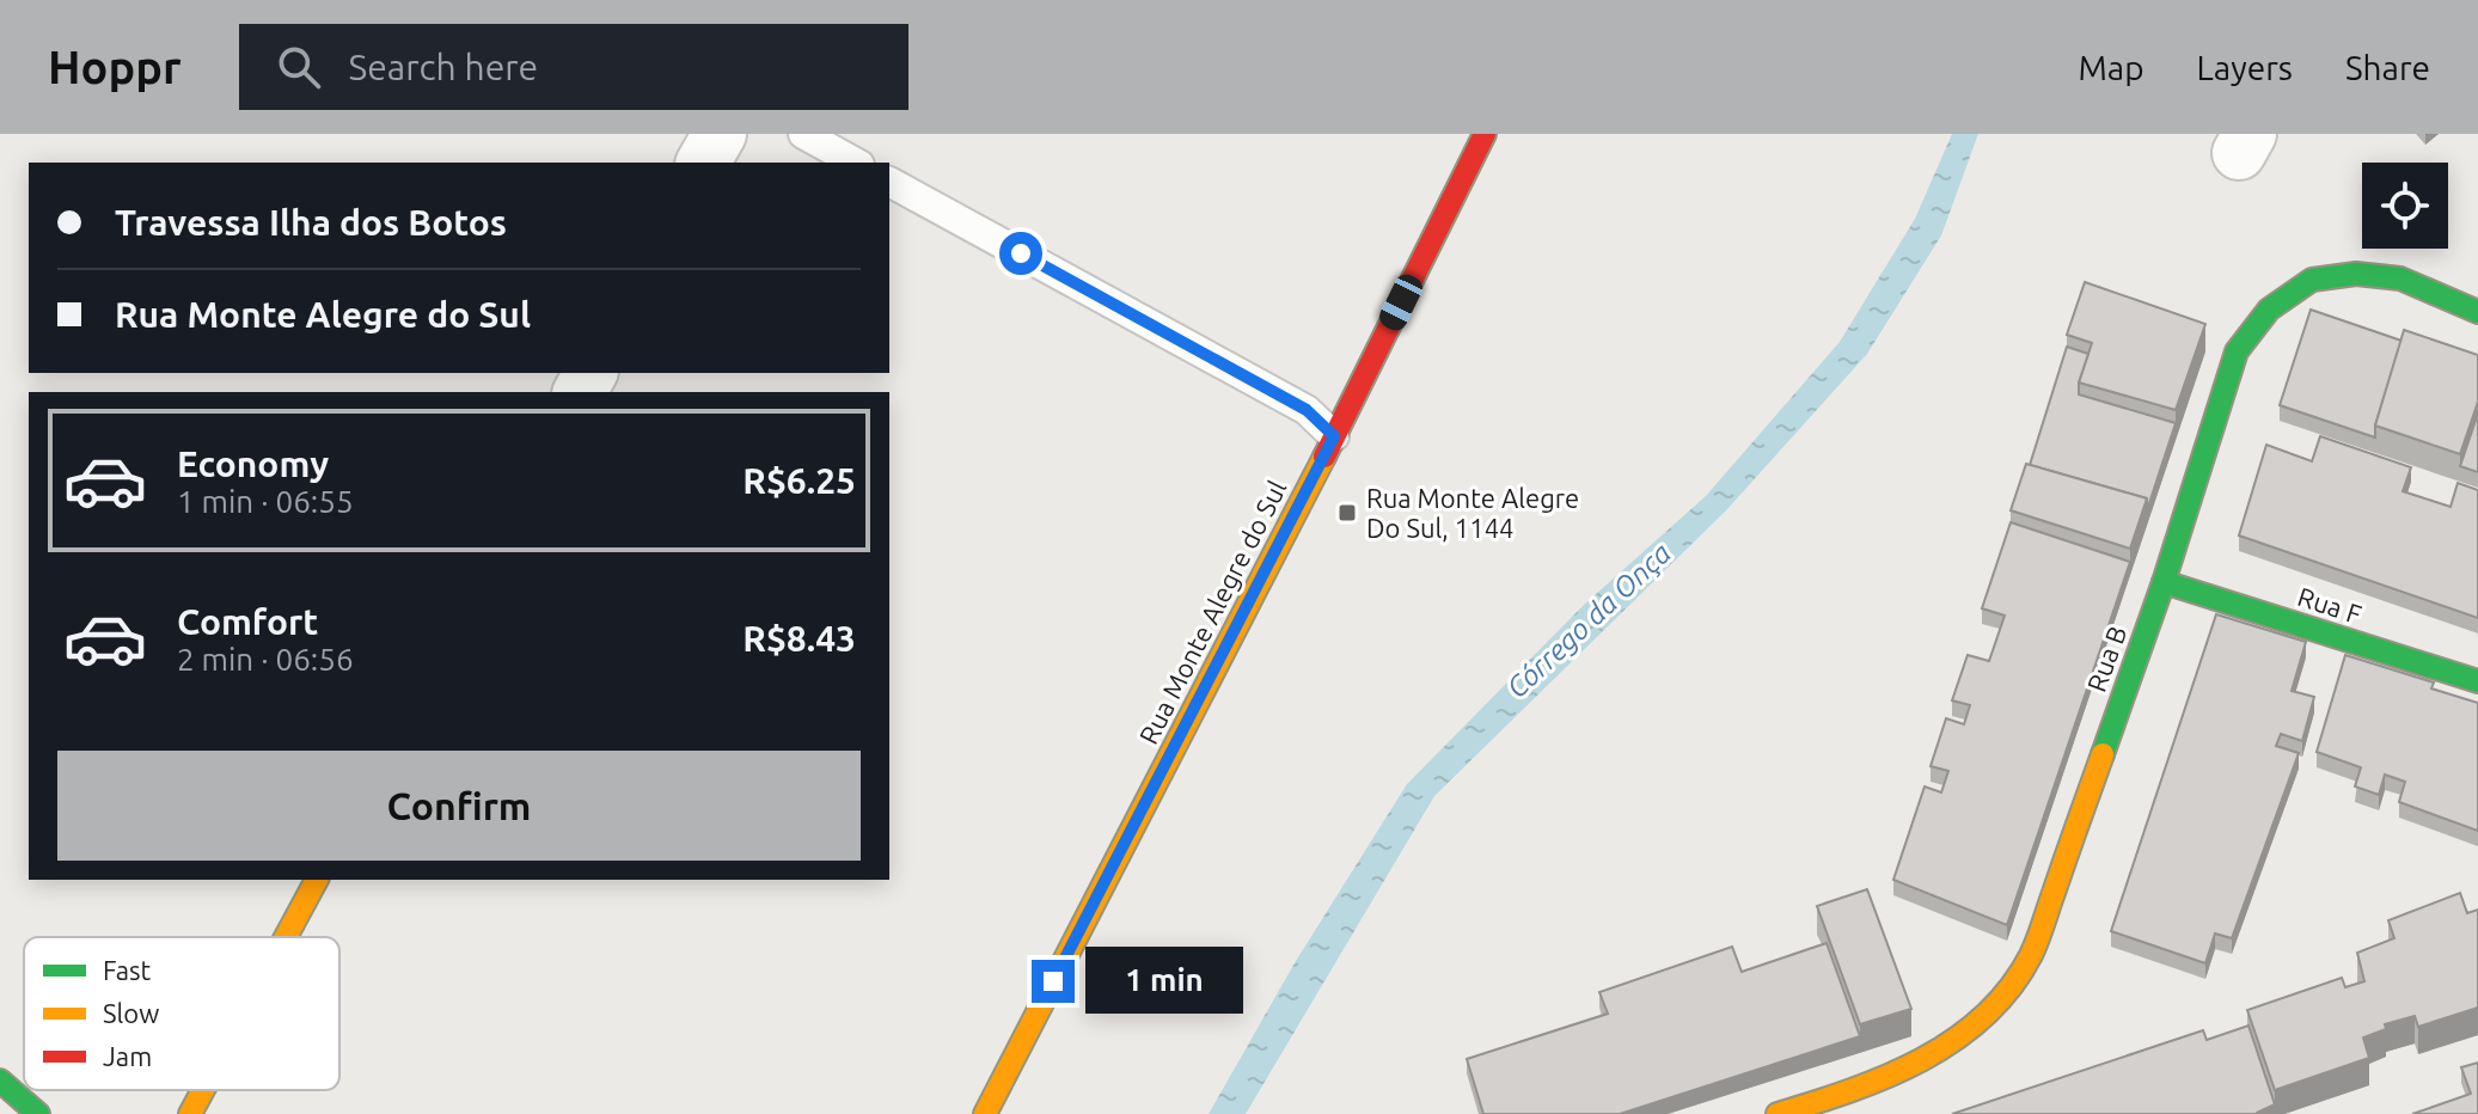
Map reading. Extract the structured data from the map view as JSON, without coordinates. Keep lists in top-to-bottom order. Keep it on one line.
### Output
{"streets":{"street":["Rua F","Rua Monte Alegre do Sul","Rua B"]},"crossings":[["Rua F","Rua B"]],"water":["Córrego da Onça"],"places":{"transit":["Rua Monte Alegre Do Sul, 1144"]},"legend":["Fast","Slow","Jam"],"page":{"header":"Hoppr","search":"Search here","nav":["Map","Layers","Share"],"banner":["Travessa Ilha dos Botos","Rua Monte Alegre do Sul"],"list":[{"name":"Economy","note":"1 min · 06:55","value":"R$6.25"},{"name":"Comfort","note":"2 min · 06:56","value":"R$8.43"}],"buttons":"Confirm","bubble":"1 min"}}
